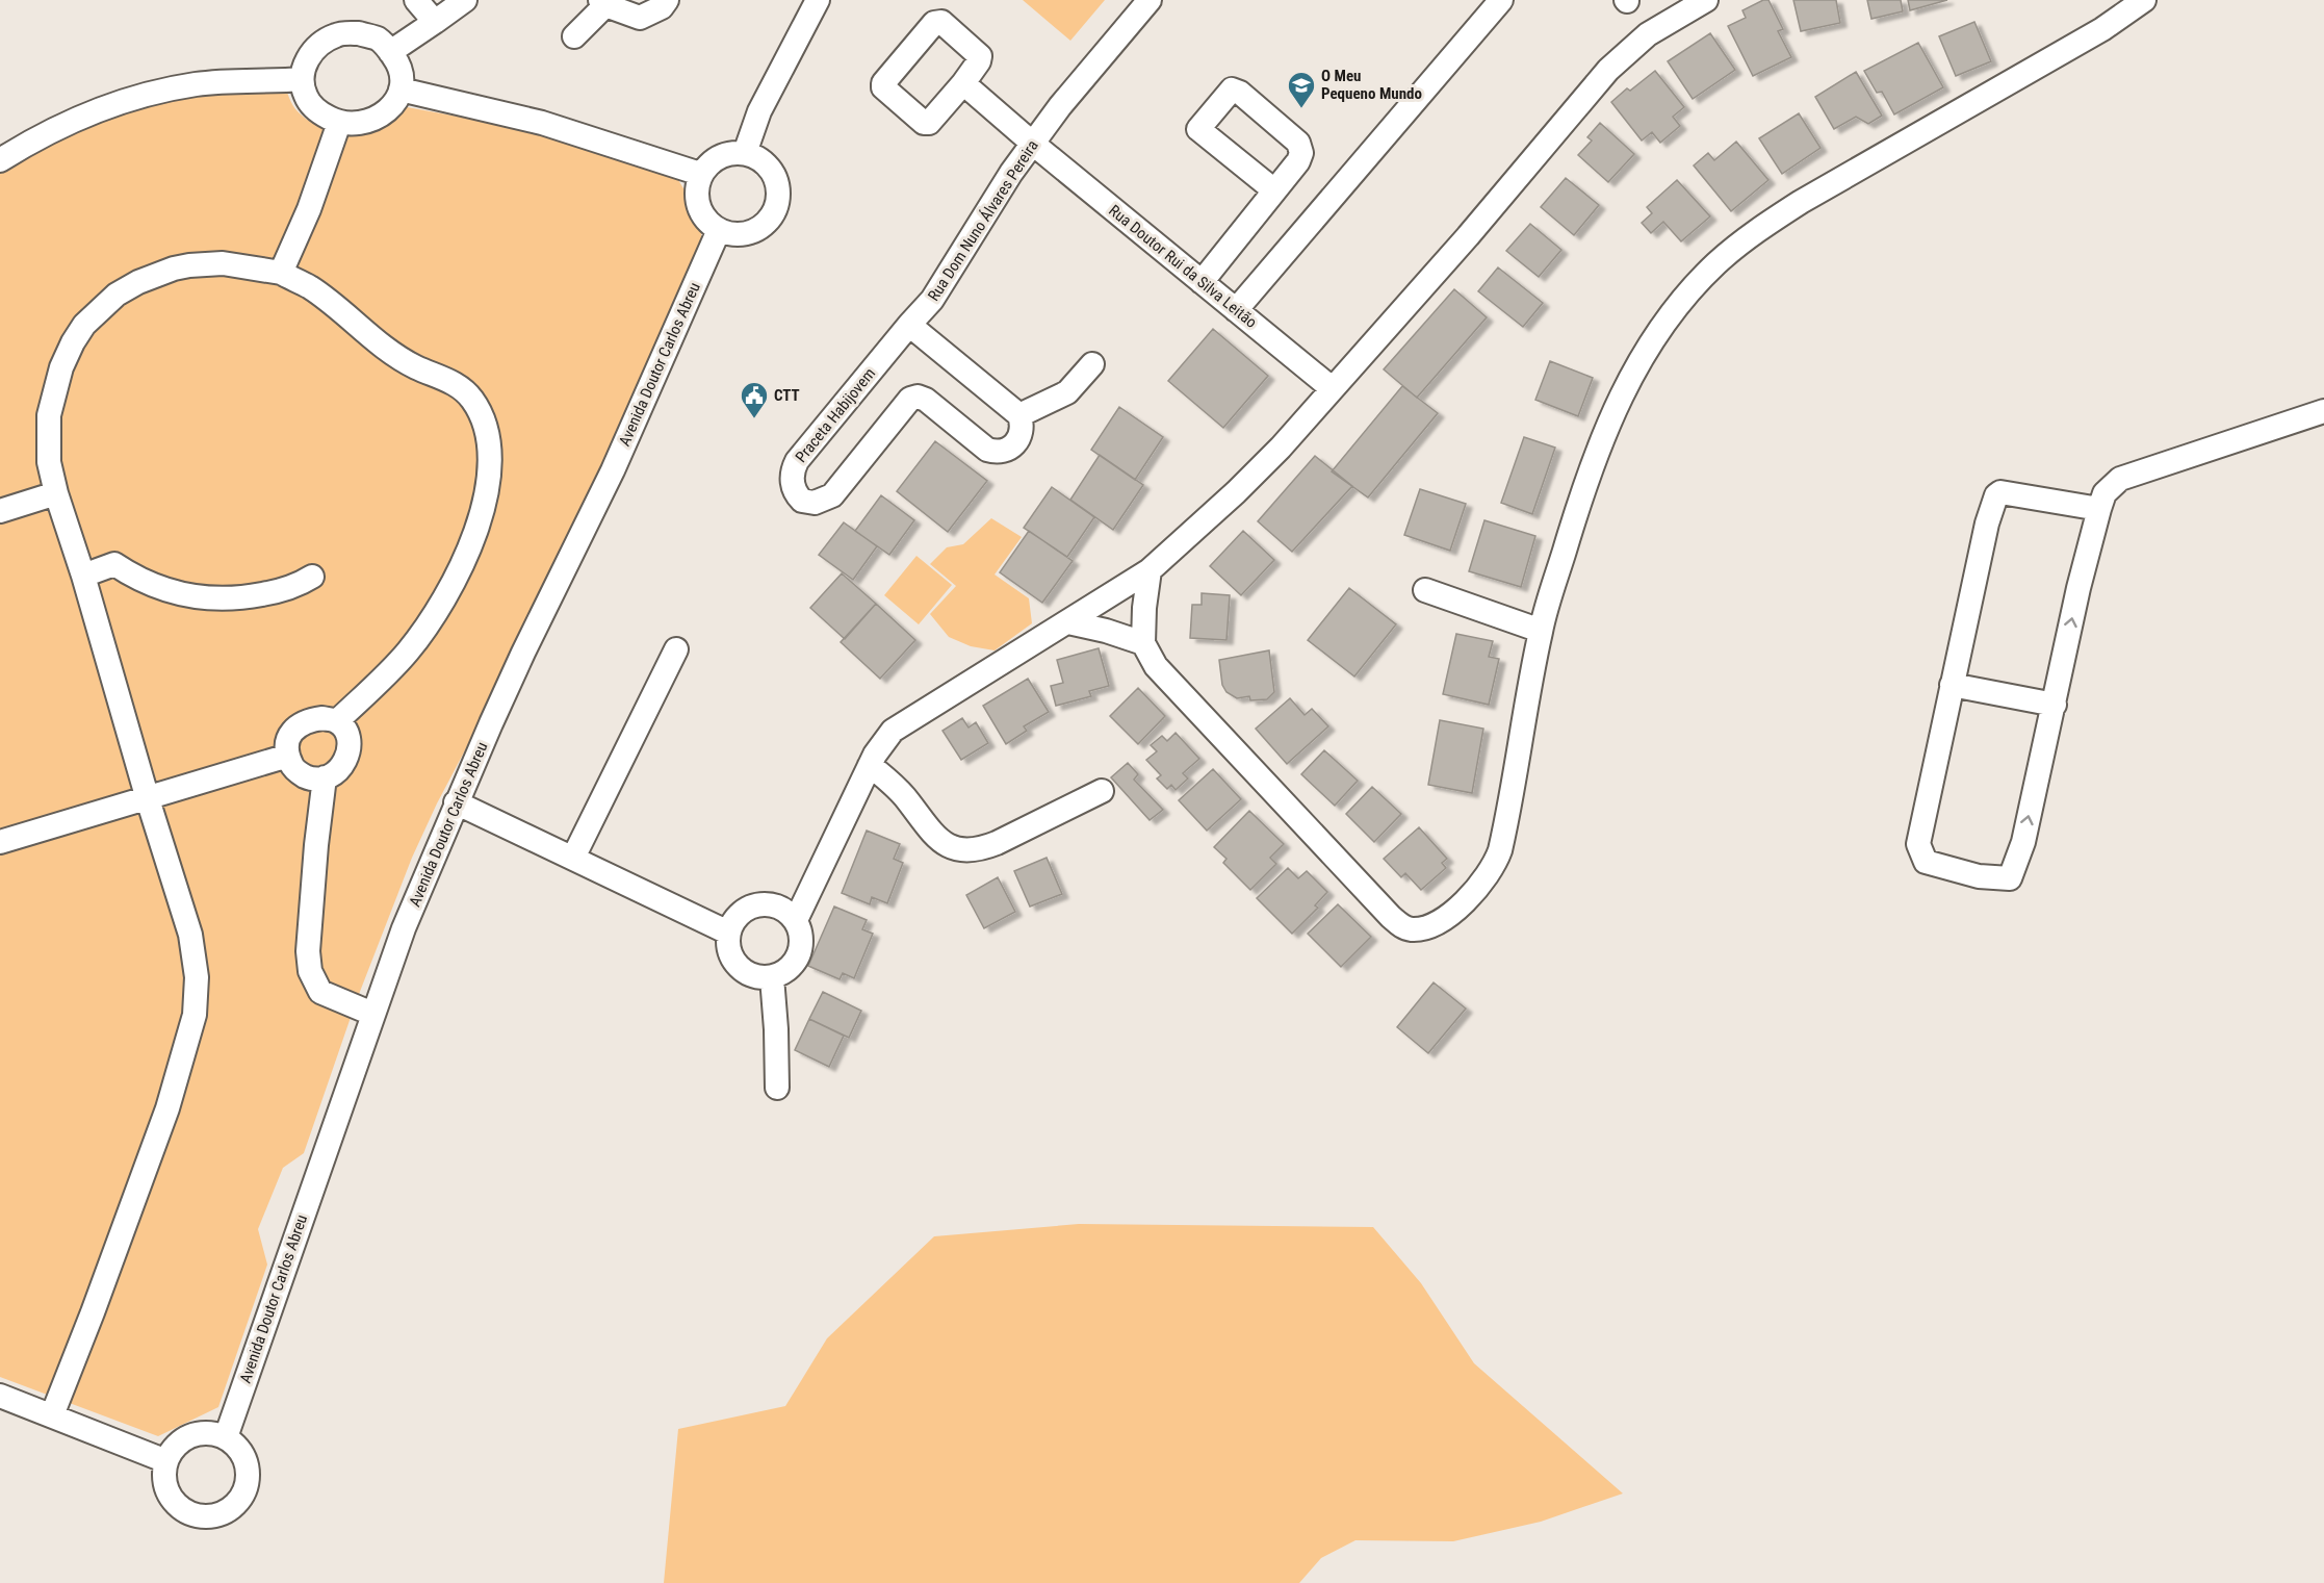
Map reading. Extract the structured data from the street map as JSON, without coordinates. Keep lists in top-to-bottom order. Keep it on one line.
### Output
{"streets":{"street":["Rua Dom Nuno Álvares Pereira","Rua Doutor Rui da Silva Leitão","Avenida Doutor Carlos Abreu","Praceta Habijovem"]},"crossings":[["Rua Dom Nuno Álvares Pereira","Rua Doutor Rui da Silva Leitão"],["Rua Dom Nuno Álvares Pereira","Praceta Habijovem"]],"places":{"school or university":["O Meu Pequeno Mundo"],"public building":["CTT"]}}
